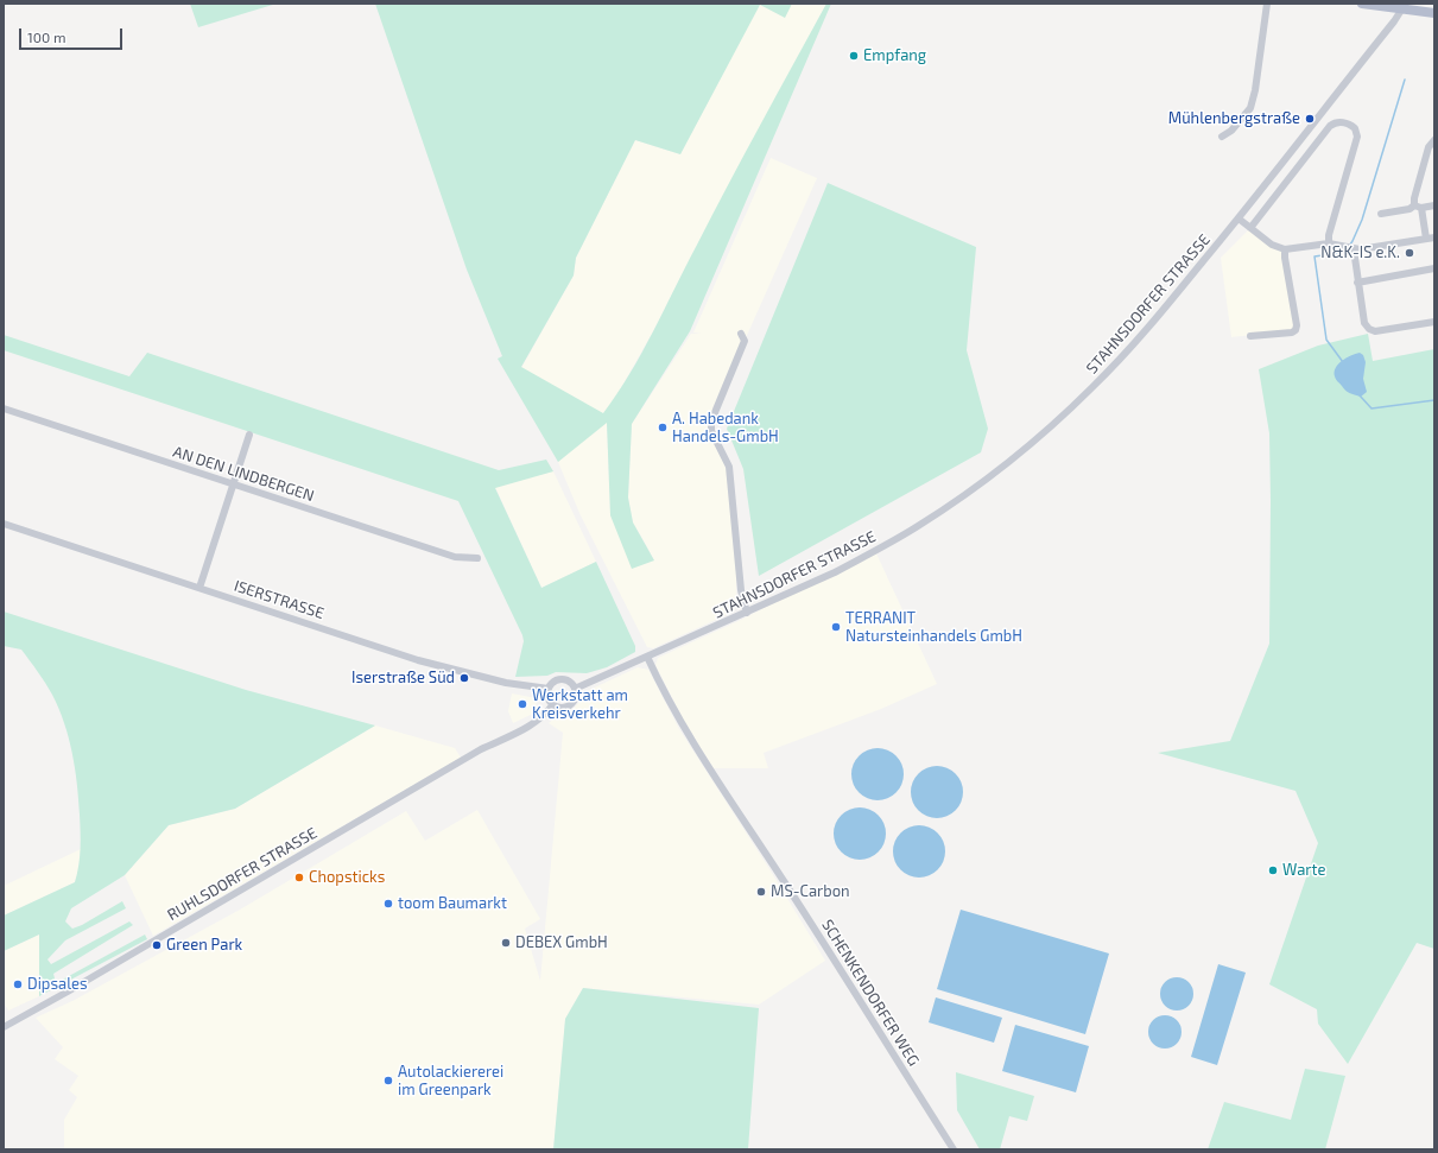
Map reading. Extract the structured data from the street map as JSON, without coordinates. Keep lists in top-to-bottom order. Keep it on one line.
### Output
{"streets":{"street":["STAHNSDORFER STRASSE","AN DEN LINDBERGEN","ISERSTRASSE","RUHLSDORFER STRASSE","SCHENKENDORFER WEG"]},"crossings":[["STAHNSDORFER STRASSE","ISERSTRASSE"],["STAHNSDORFER STRASSE","RUHLSDORFER STRASSE"],["STAHNSDORFER STRASSE","SCHENKENDORFER WEG"],["ISERSTRASSE","RUHLSDORFER STRASSE"]],"places":["Empfang","Mühlenbergstraße","N&K-IS e.K.","A. Habedank Handels-GmbH","TERRANIT Natursteinhandels GmbH","Iserstraße Süd","Werkstatt am Kreisverkehr","Warte","Chopsticks","MS-Carbon","toom Baumarkt","DEBEX GmbH","Green Park","Dipsales","Autolackiererei im Greenpark"],"scale_bar":"100 m"}
